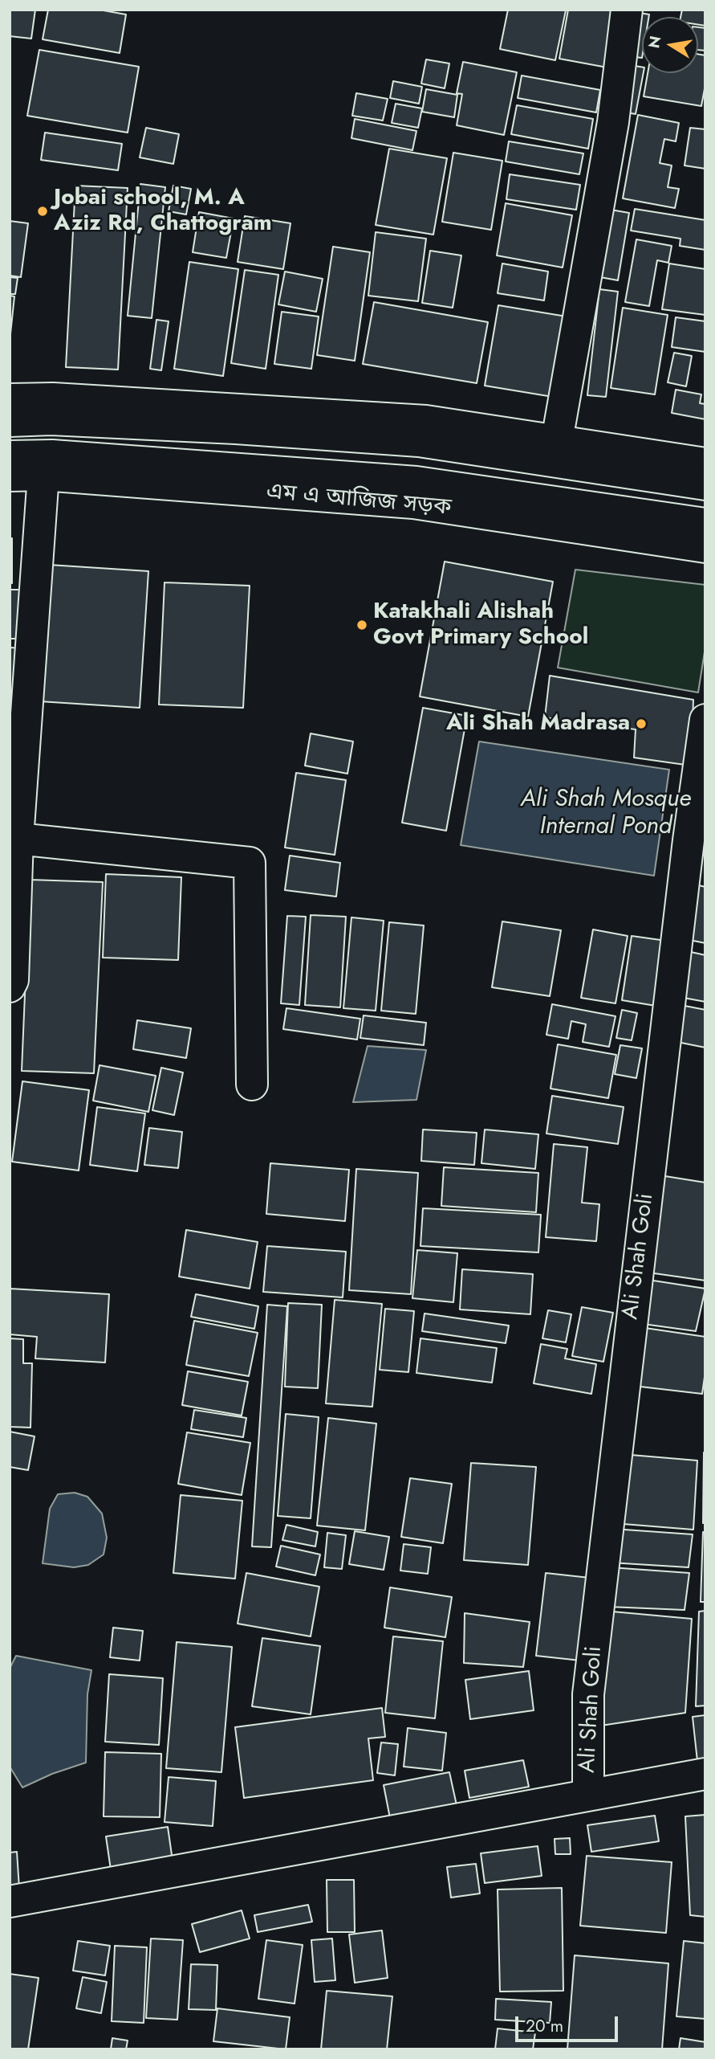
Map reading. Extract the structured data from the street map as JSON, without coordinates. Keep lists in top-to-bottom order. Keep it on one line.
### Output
{"streets":{"main road":["এম এ আজিজ সড়ক","Ali Shah Goli"]},"water":["Ali Shah Mosque Internal Pond"],"places":["Jobai school, M. A Aziz Rd, Chattogram","Katakhali Alishah Govt Primary School","Ali Shah Madrasa"],"scale_bar":"20 m","north":"left"}
